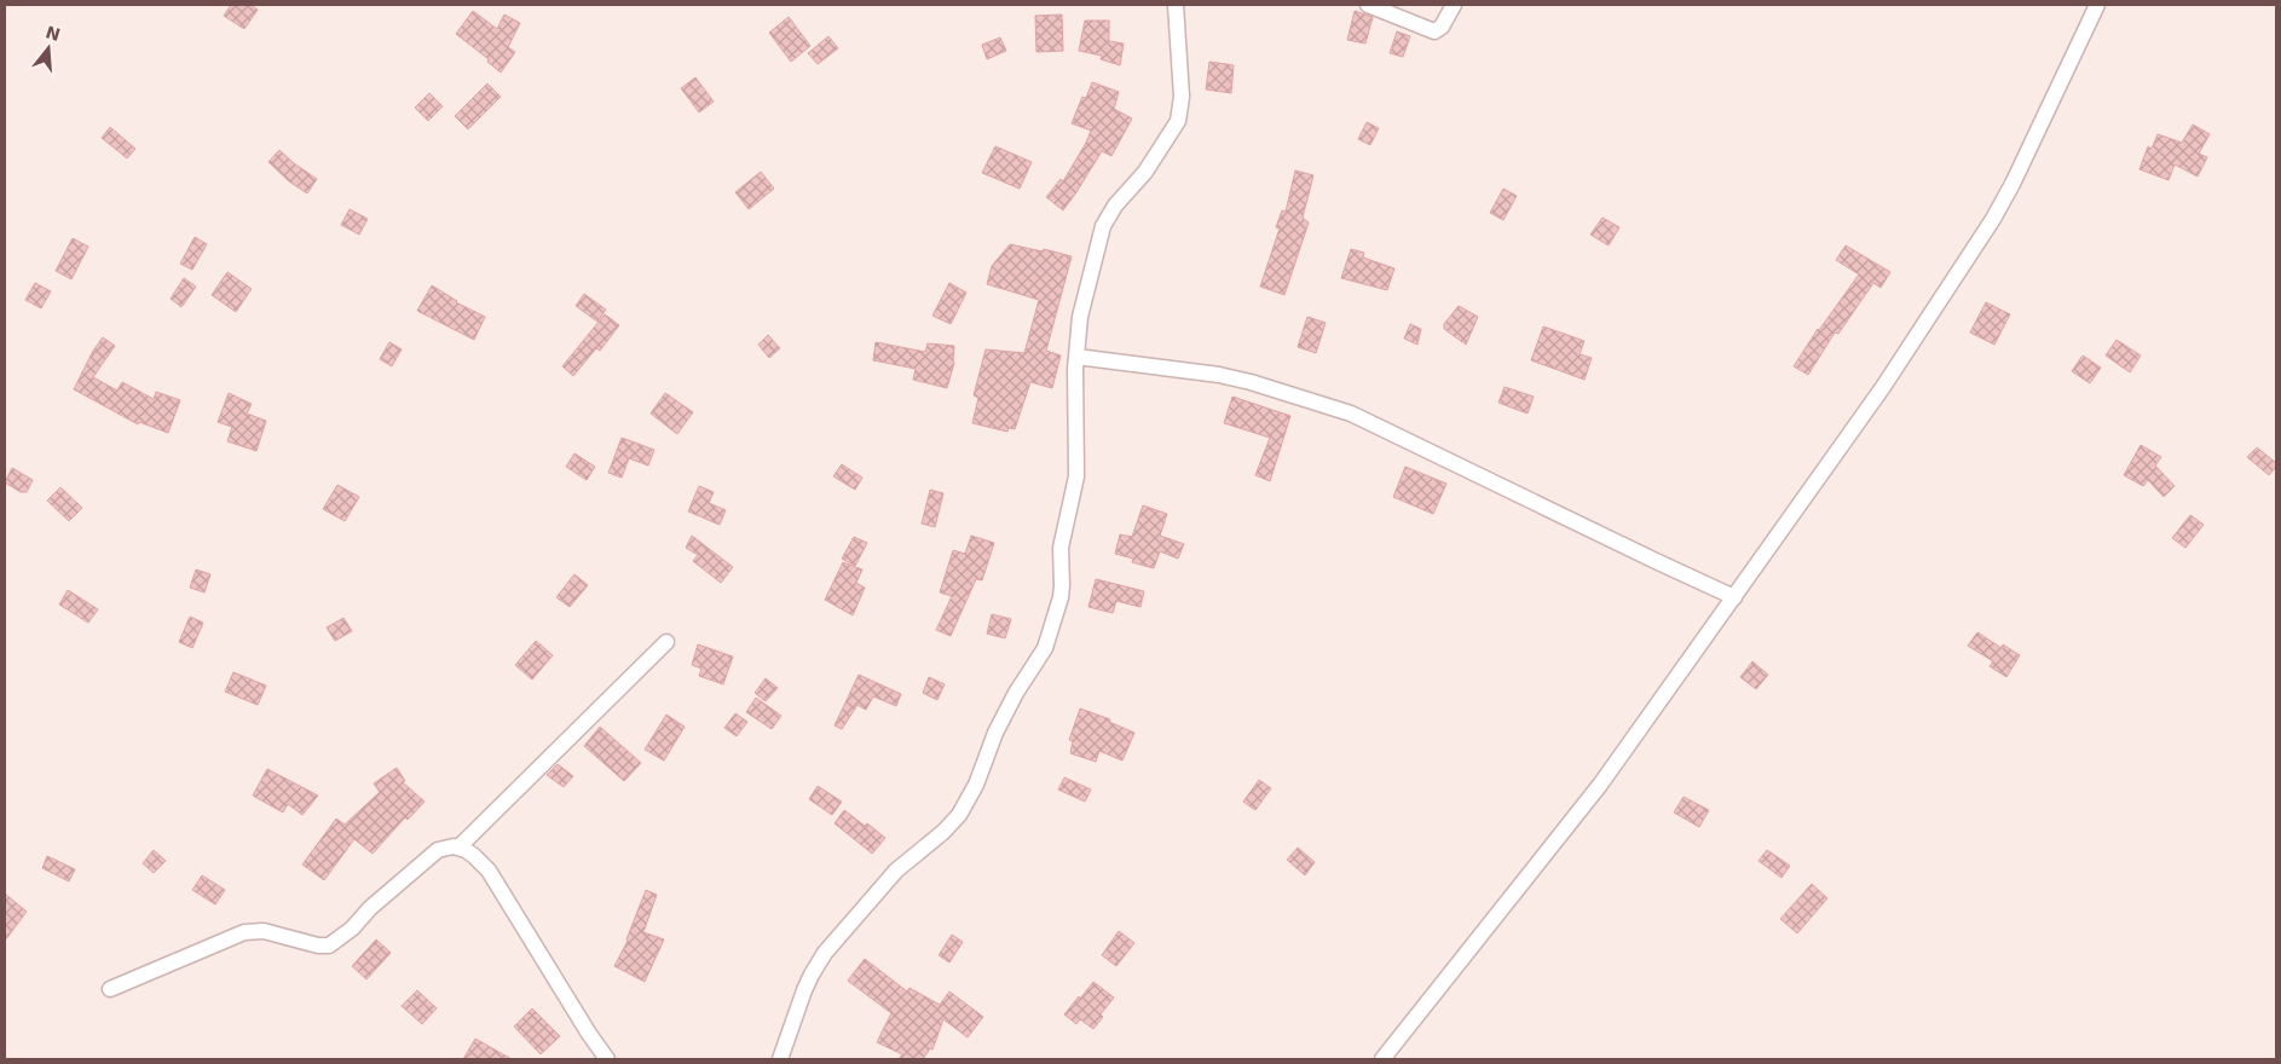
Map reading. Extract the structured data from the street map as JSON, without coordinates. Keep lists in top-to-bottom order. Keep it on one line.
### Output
{"north":"top"}
